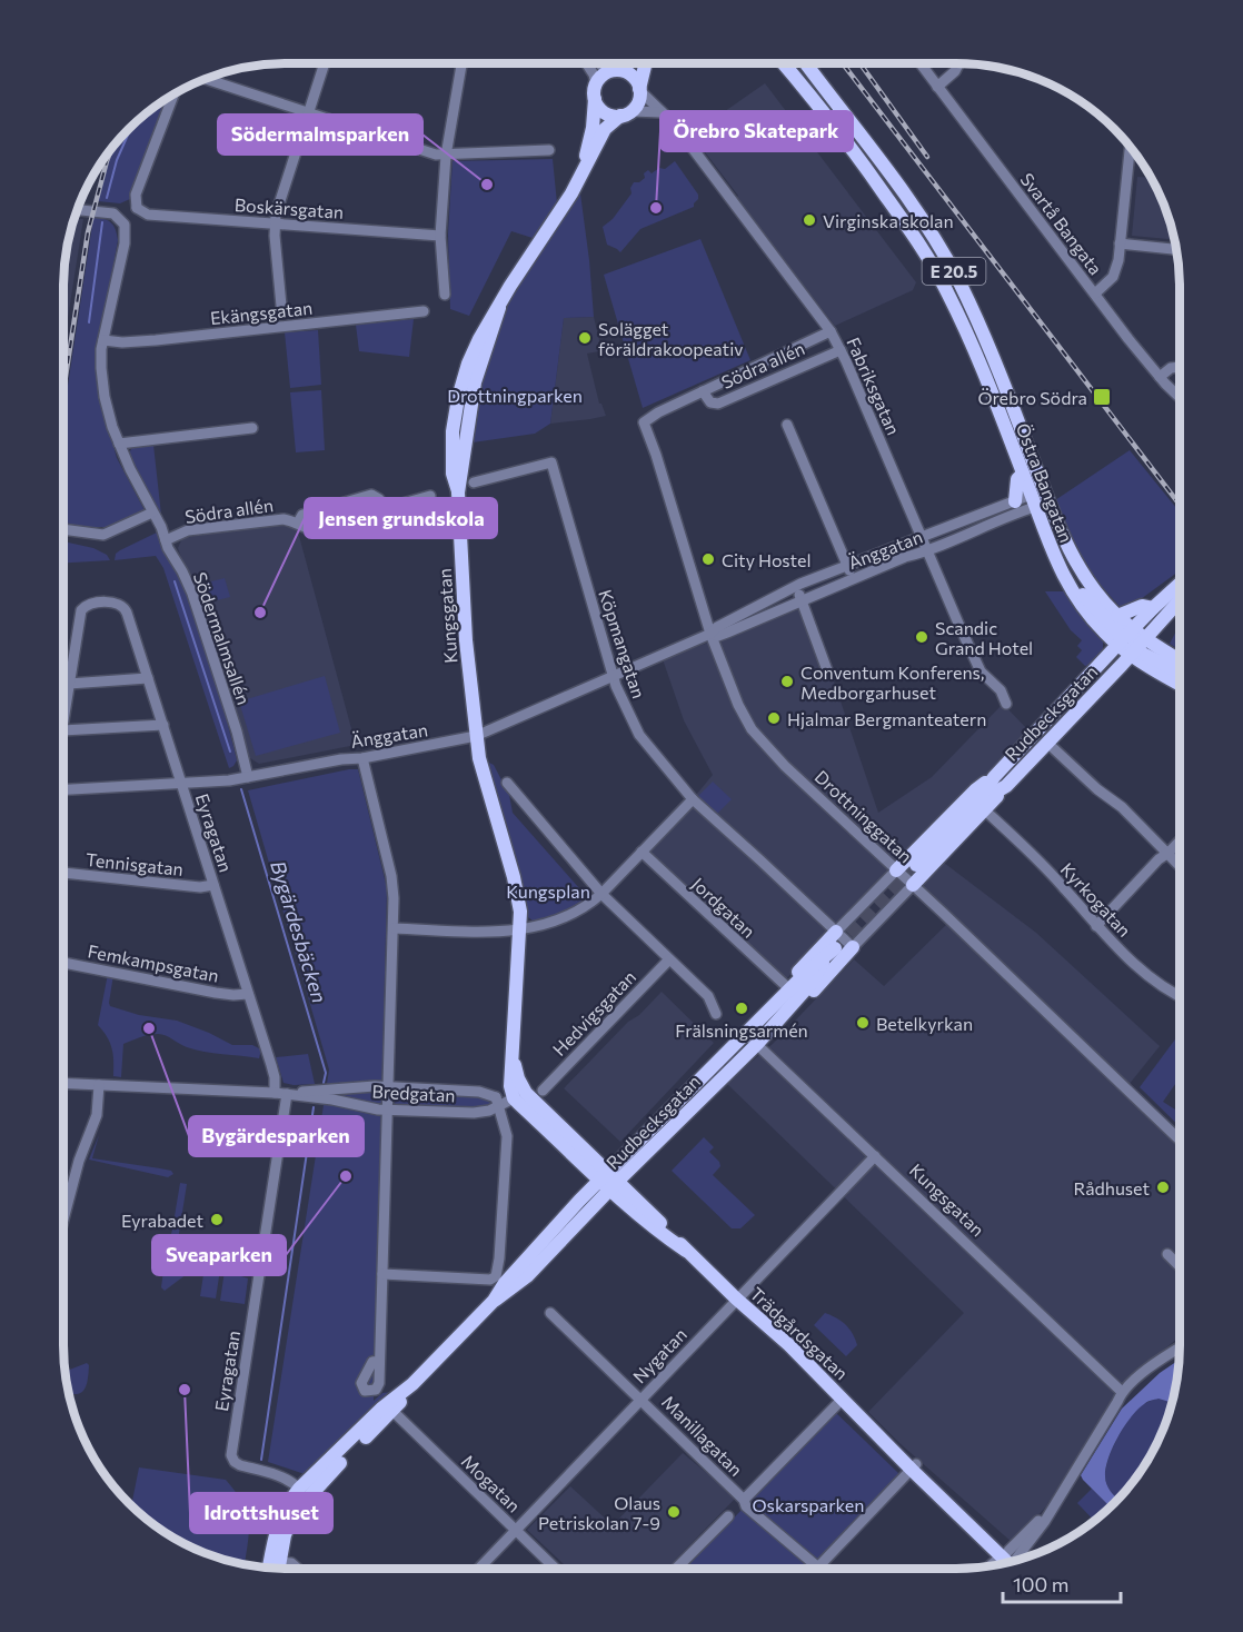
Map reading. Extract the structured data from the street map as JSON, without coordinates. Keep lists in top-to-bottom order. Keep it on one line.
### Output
{"streets":{"main road":["E 20.5","Östra Bangatan","Kungsgatan","Rudbecksgatan","Trädgårdsgatan"],"street":["Boskärsgatan","Svartå Bangata","Ekängsgatan","Södra allén","Fabriksgatan","Änggatan","Södermalmsallén","Köpmangatan","Drottninggatan","Eyragatan","Tennisgatan","Kyrkogatan","Jordgatan","Femkampsgatan","Hedvigsgatan","Bredgatan","Nygatan","Manillagatan","Mogatan"]},"crossings":[["Ekängsgatan","Södermalmsallén"],["Södra allén","Fabriksgatan"],["Södra allén","Södermalmsallén"],["Södra allén","Drottninggatan"],["Fabriksgatan","Änggatan"],["Fabriksgatan","Kungsgatan"],["Östra Bangatan","Änggatan"],["Östra Bangatan","Rudbecksgatan"],["Änggatan","Kungsgatan"],["Änggatan","Södermalmsallén"],["Änggatan","Köpmangatan"],["Änggatan","Drottninggatan"],["Änggatan","Eyragatan"],["Kungsgatan","Rudbecksgatan"],["Kungsgatan","Trädgårdsgatan"],["Kungsgatan","Nygatan"],["Rudbecksgatan","Eyragatan"],["Rudbecksgatan","Kyrkogatan"],["Rudbecksgatan","Trädgårdsgatan"],["Rudbecksgatan","Mogatan"],["Eyragatan","Tennisgatan"],["Eyragatan","Femkampsgatan"],["Eyragatan","Bredgatan"],["Trädgårdsgatan","Nygatan"],["Nygatan","Manillagatan"],["Nygatan","Mogatan"]],"water":["Bygärdesbäcken"],"parks":["Drottningparken","Kungsplan","Oskarsparken"],"places":{"other":["Södermalmsparken","Örebro Skatepark","Virginska skolan","Solägget föräldrakoopeativ","City Hostel","Jensen grundskola","Scandic Grand Hotel","Conventum Konferens, Medborgarhuset","Hjalmar Bergmanteatern","Frälsningsarmén","Betelkyrkan","Bygärdesparken","Sveaparken","Rådhuset","Eyrabadet","Idrottshuset","Olaus Petriskolan 7-9"],"transit":["Örebro Södra"]},"scale_bar":"100 m"}
